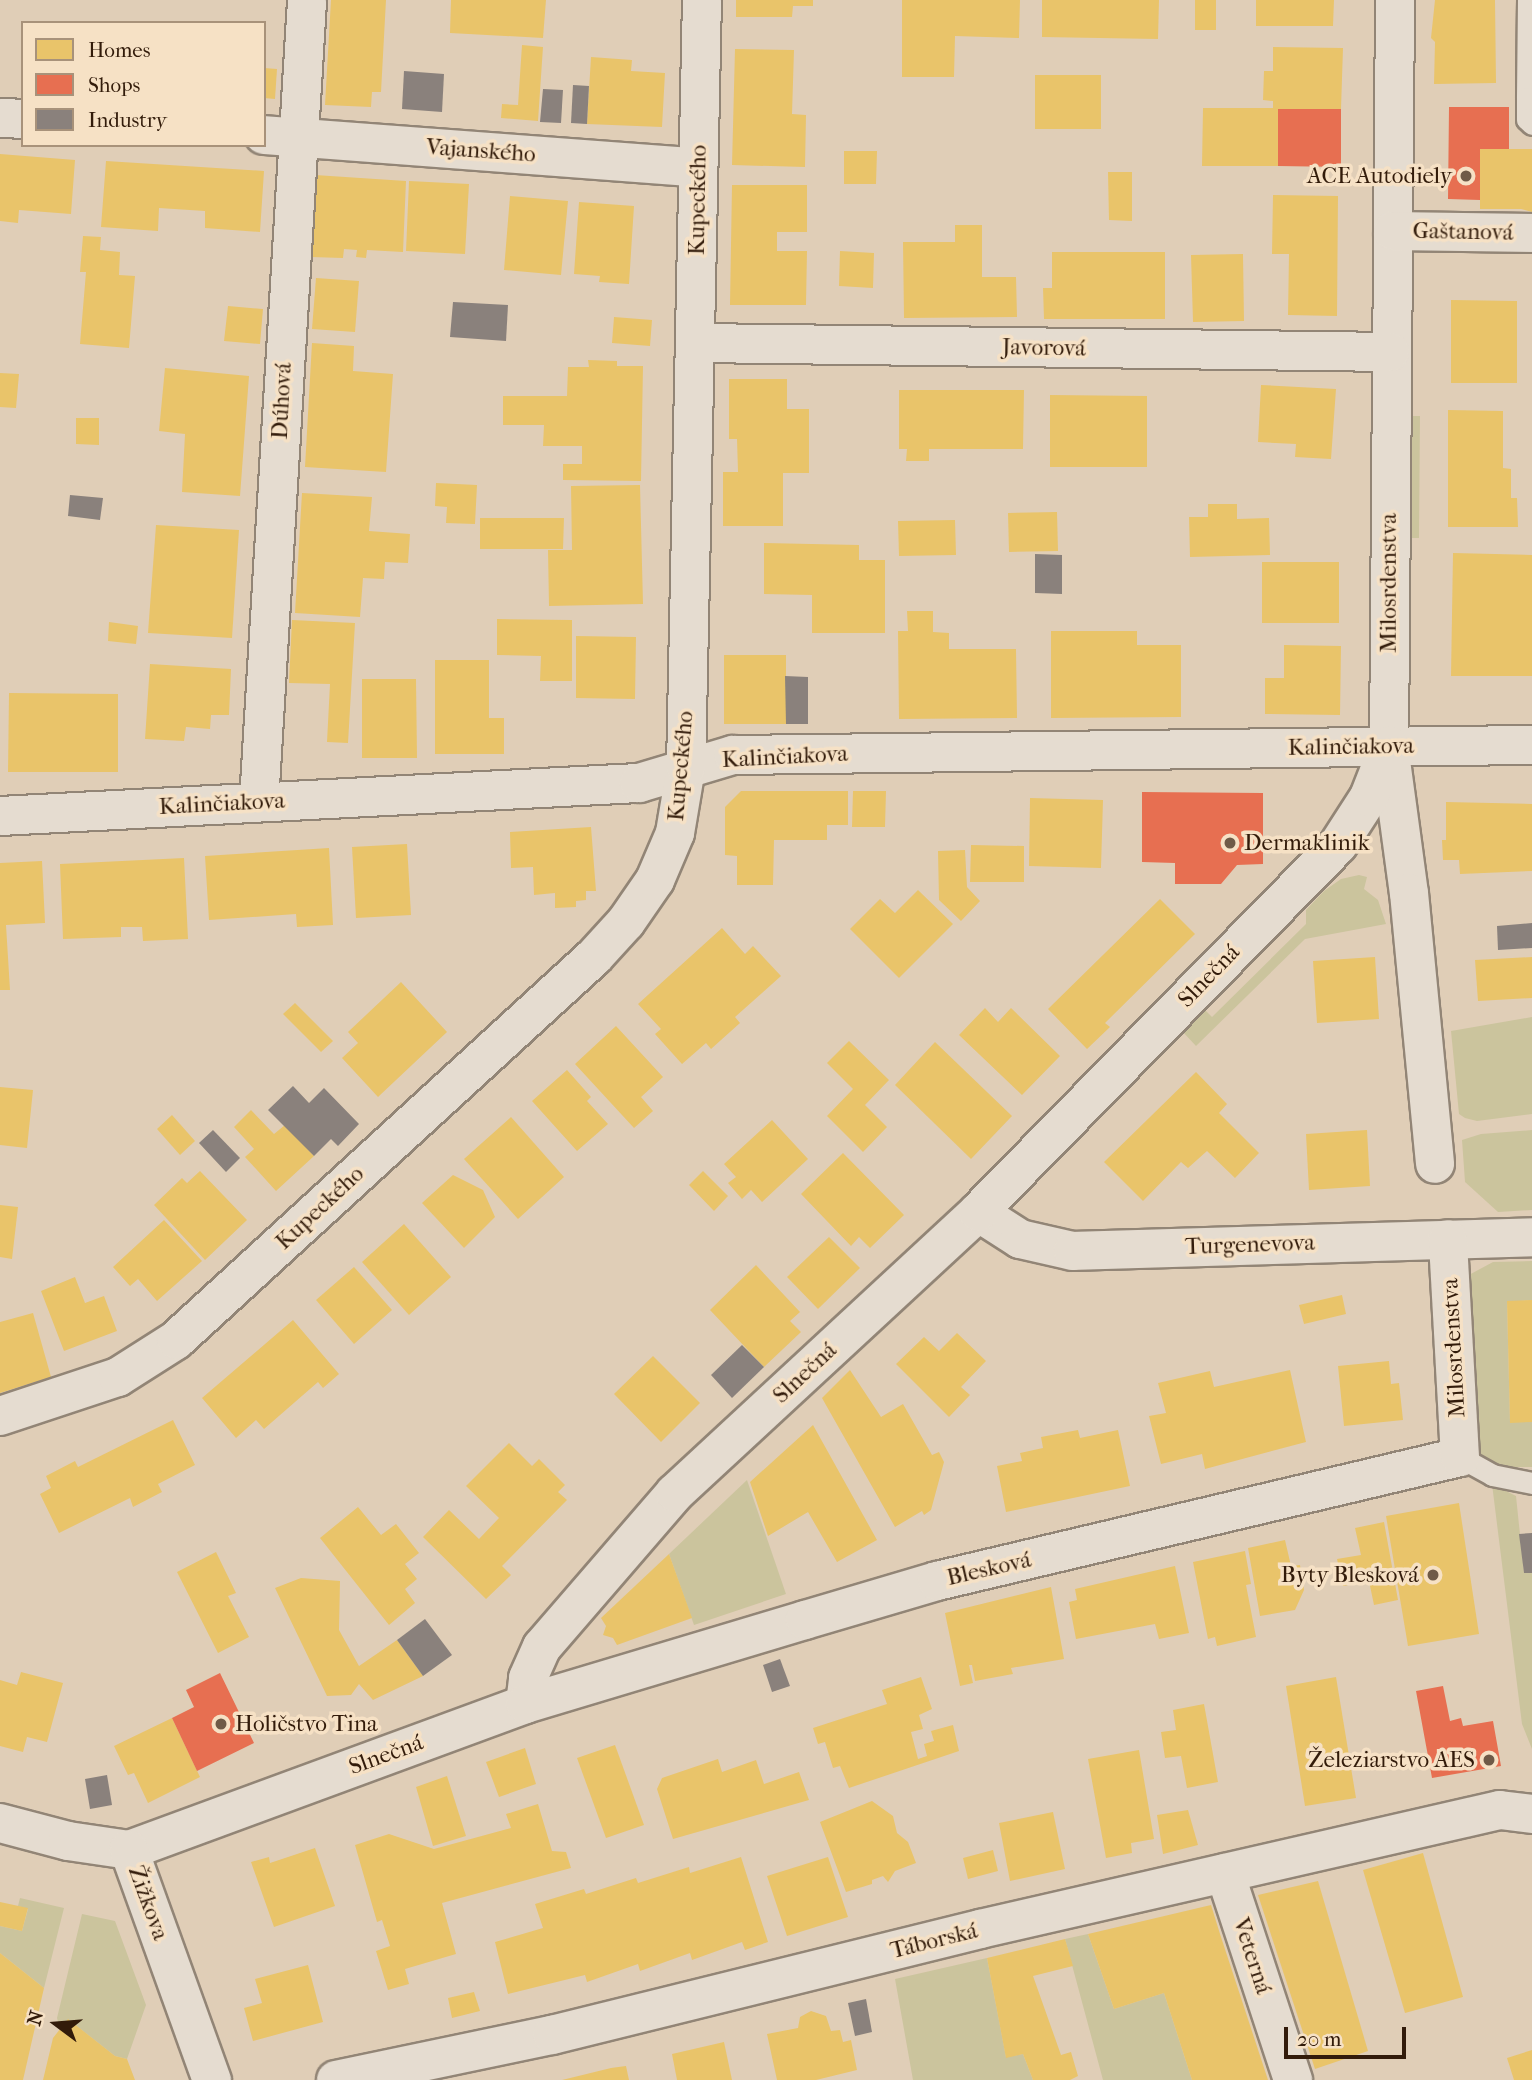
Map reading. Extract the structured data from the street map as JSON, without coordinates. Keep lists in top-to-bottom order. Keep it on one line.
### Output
{"streets":{"street":["Vajanského","Kupeckého","Gaštanová","Javorová","Dúhová","Milosrdenstva","Kalinčiakova","Slnečná","Turgenevova","Blesková","Žižkova","Táborská","Veterná"]},"crossings":[["Vajanského","Kupeckého"],["Vajanského","Dúhová"],["Kupeckého","Javorová"],["Kupeckého","Kalinčiakova"],["Gaštanová","Milosrdenstva"],["Javorová","Milosrdenstva"],["Dúhová","Kalinčiakova"],["Milosrdenstva","Kalinčiakova"],["Milosrdenstva","Slnečná"],["Milosrdenstva","Turgenevova"],["Milosrdenstva","Blesková"],["Kalinčiakova","Slnečná"],["Slnečná","Turgenevova"],["Slnečná","Blesková"],["Slnečná","Žižkova"],["Táborská","Veterná"]],"places":["ACE Autodiely","Dermaklinik","Byty Blesková","Holičstvo Tina","Železiarstvo AES"],"legend":["Homes","Shops","Industry"],"scale_bar":"20 m","north":"left"}
